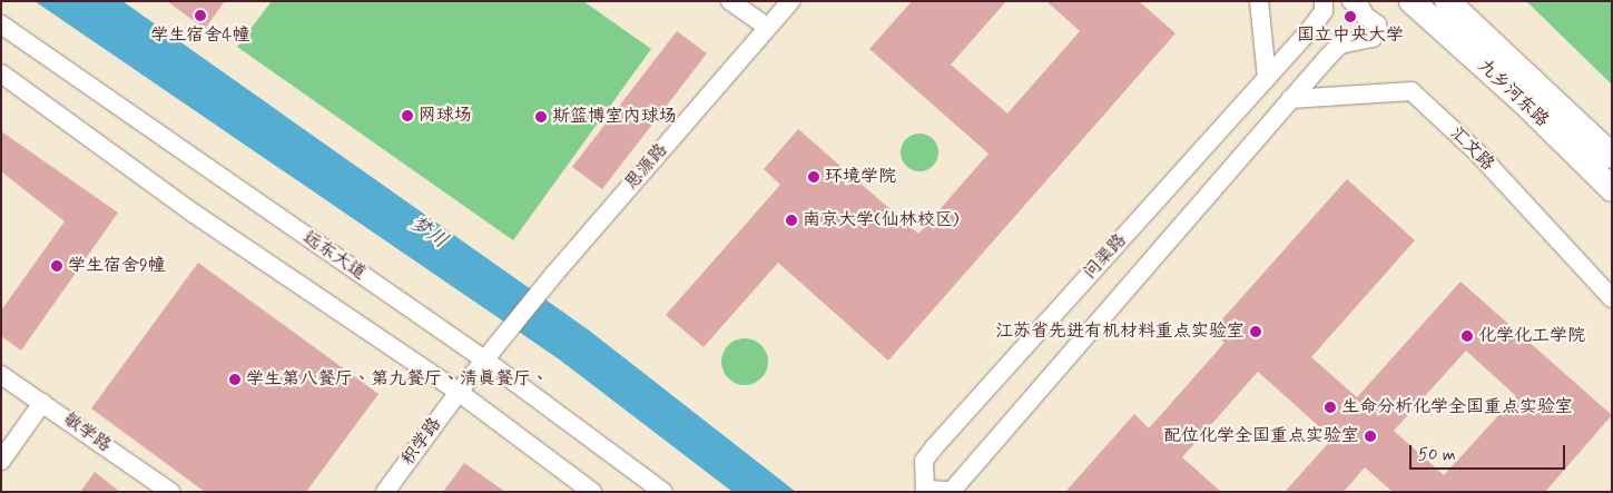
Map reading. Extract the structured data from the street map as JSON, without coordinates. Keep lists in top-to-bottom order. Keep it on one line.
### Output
{"streets":{"main road":["九乡河东路"],"street":["汇文路","思源路","远东大道","问渠路","敏学路","积学路"]},"crossings":[["汇文路","问渠路"],["思源路","积学路"],["远东大道","积学路"]],"water":["梦川"],"places":["学生宿舍4幢","国立中央大学","网球场","斯篮博室内球场","环境学院","南京大学(仙林校区)","学生宿舍9幢","江苏省先进有机材料重点实验室","化学化工学院","学生第八餐厅、第九餐厅、清真餐厅、","生命分析化学全国重点实验室","配位化学全国重点实验室"],"scale_bar":"50 m"}
